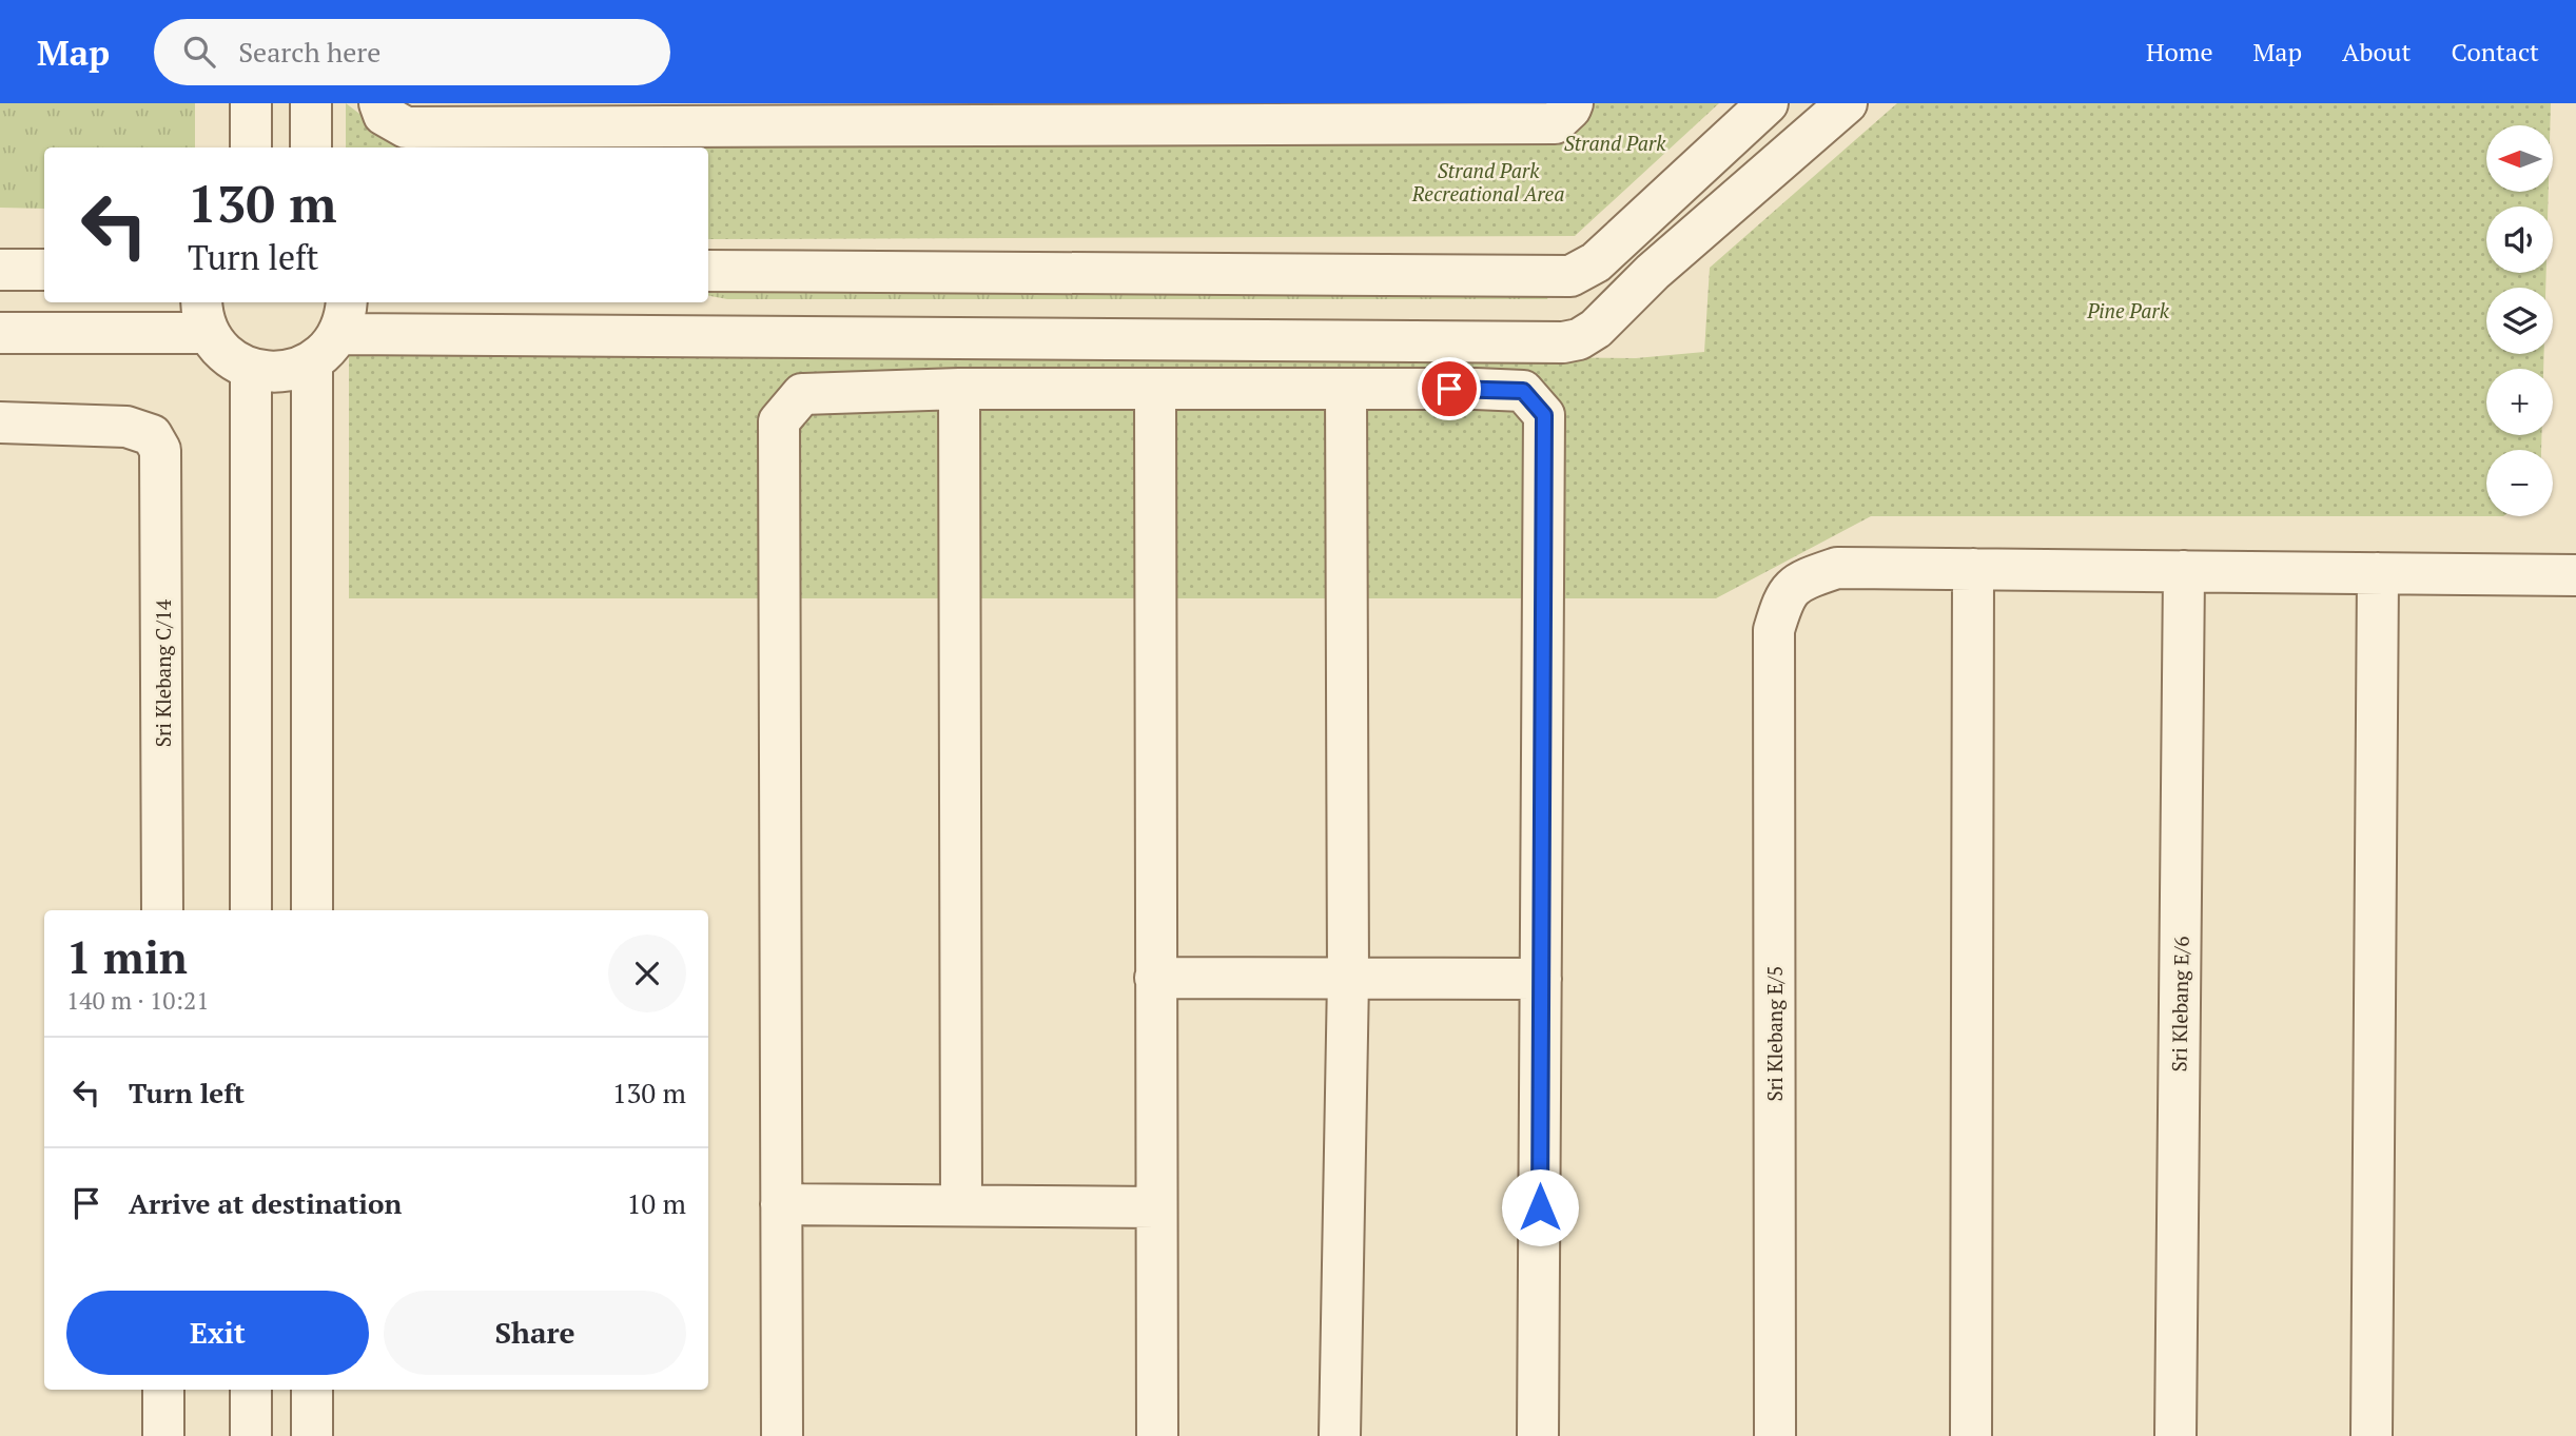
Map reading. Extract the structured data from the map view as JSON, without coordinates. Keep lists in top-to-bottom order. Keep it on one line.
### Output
{"streets":{"street":["Sri Klebang C/14","Sri Klebang E/6","Sri Klebang E/5"]},"crossings":[["Sri Klebang E/6","Sri Klebang E/5"]],"parks":["Strand Park","Strand Park Recreational Area","Pine Park"],"north":"left","page":{"header":"Map","search":"Search here","nav":["Home","Map","About","Contact"],"map_buttons":["+","−"],"turn":["130 m","Turn left"],"heading":["1 min","140 m · 10:21"],"list":[{"name":"Turn left","value":"130 m"},{"name":"Arrive at destination","value":"10 m"}],"buttons":["Exit","Share"]}}
